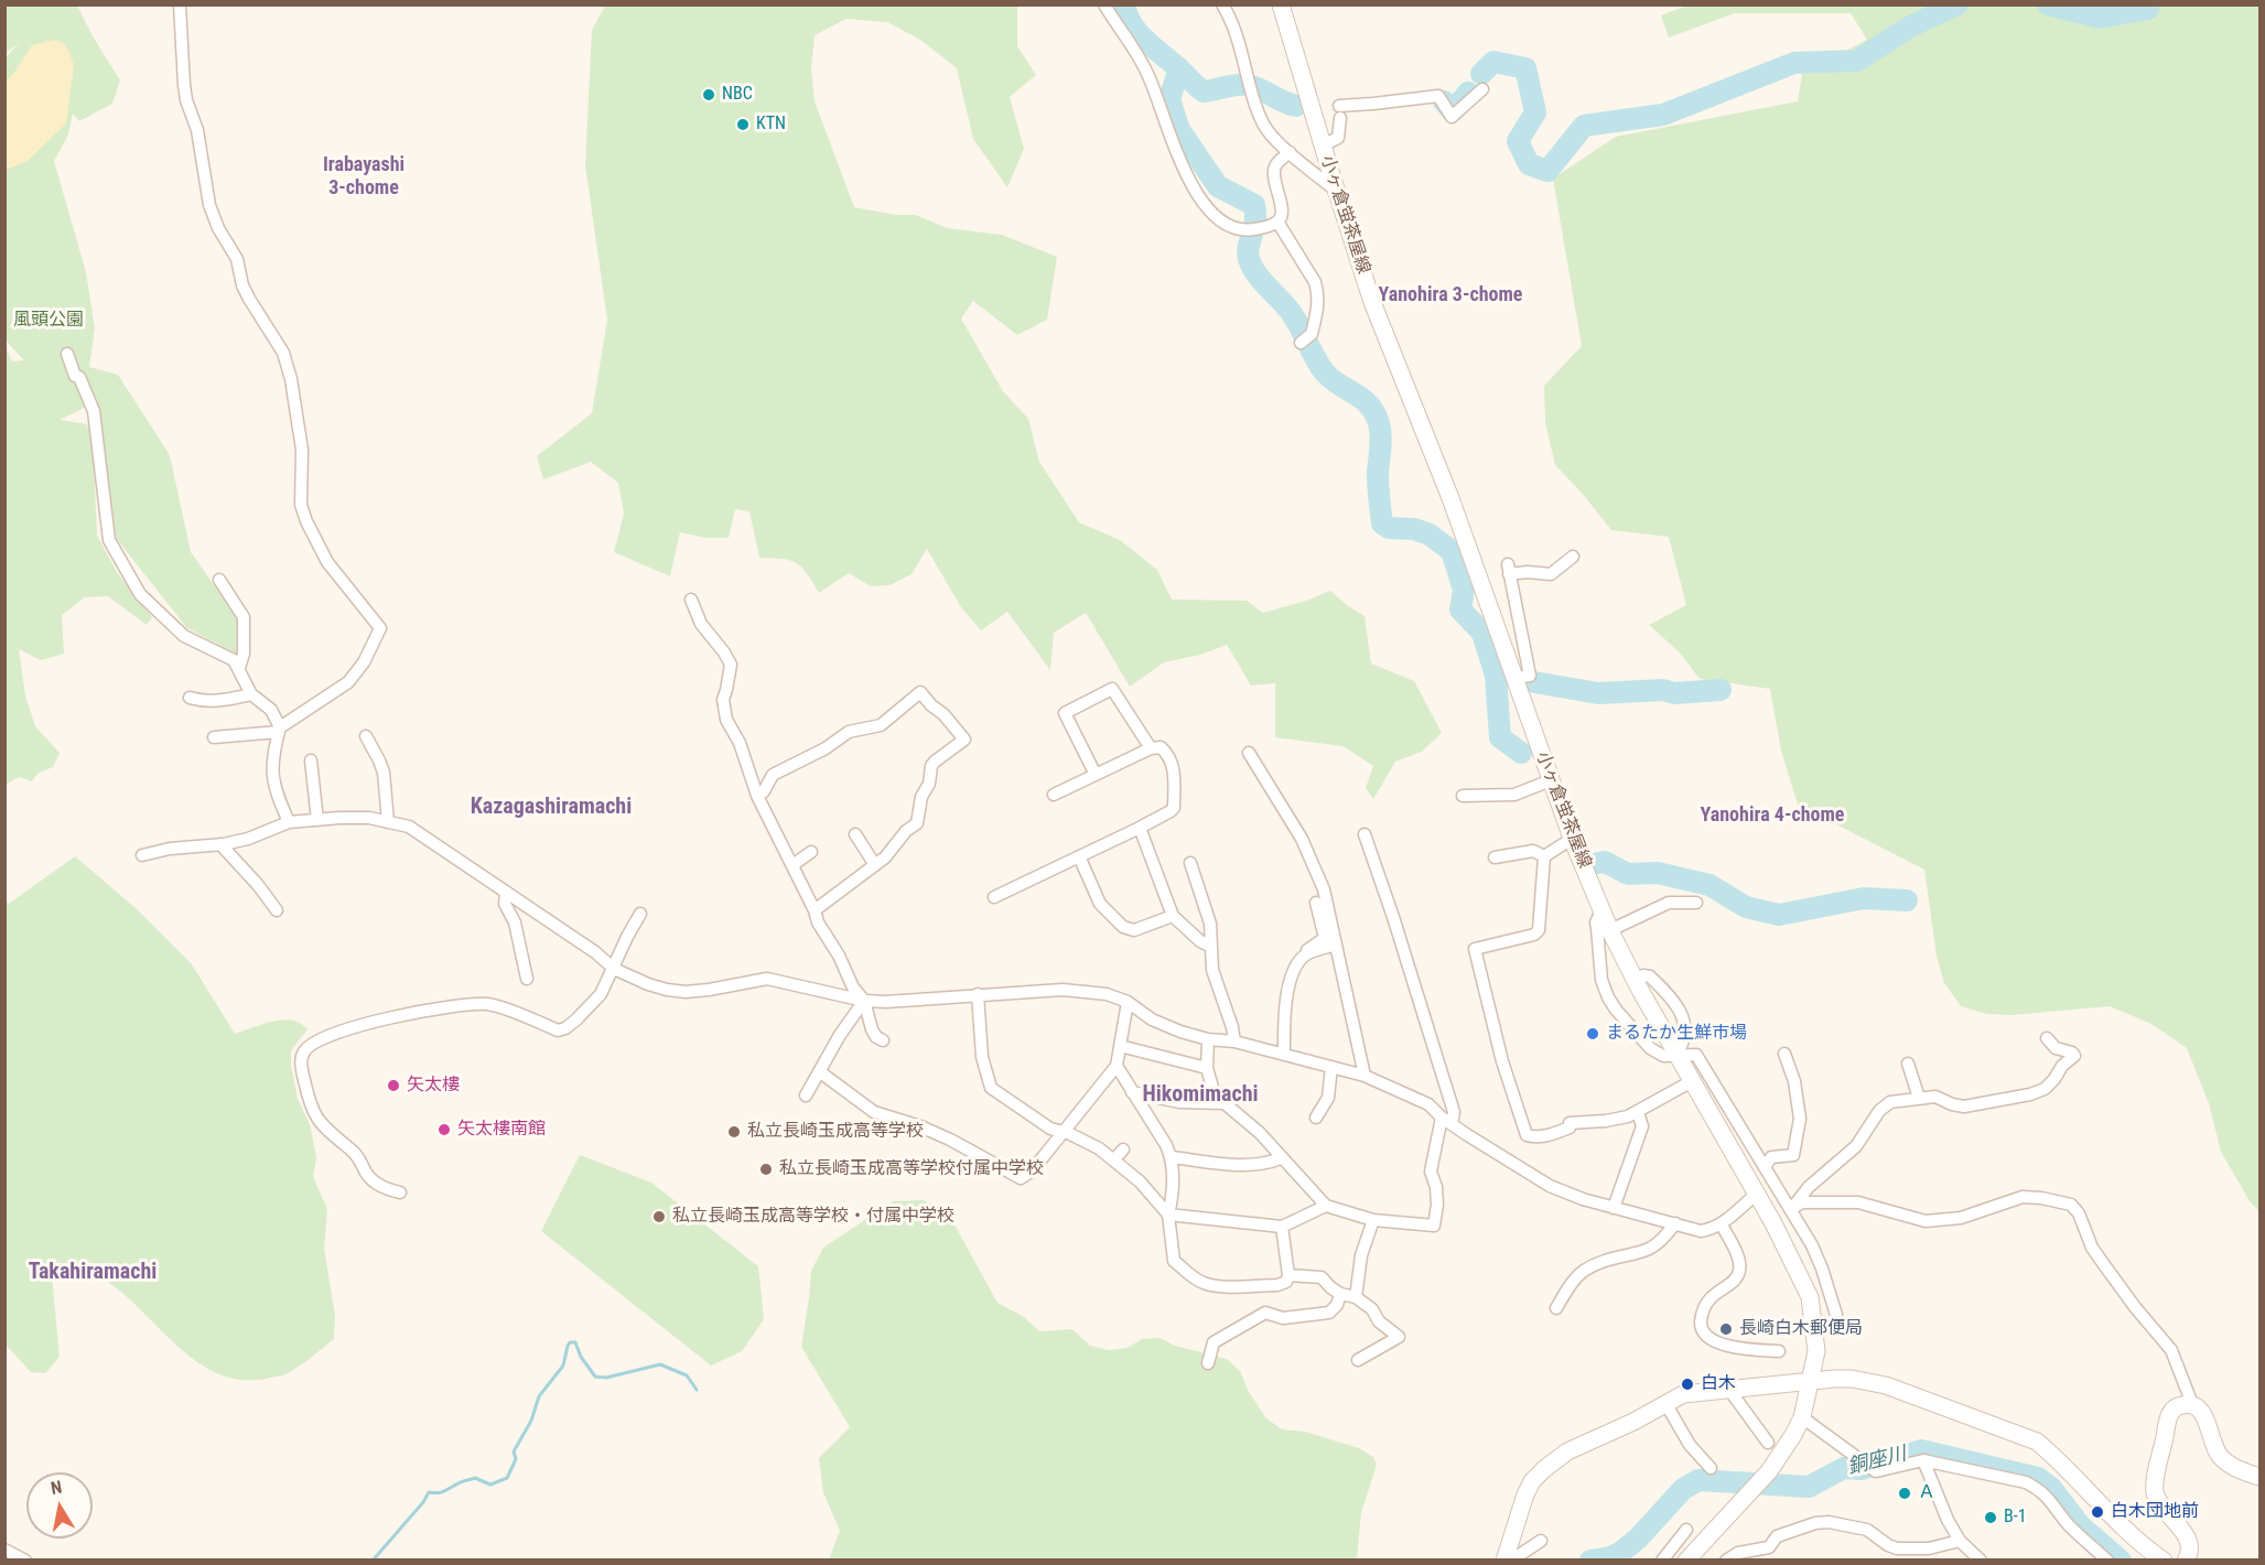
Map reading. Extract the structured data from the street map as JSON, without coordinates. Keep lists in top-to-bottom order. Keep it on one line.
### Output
{"streets":{"street":["小ヶ倉蛍茶屋線"]},"districts":["Irabayashi 3-chome","Yanohira 3-chome","Kazagashiramachi","Yanohira 4-chome","Hikomimachi","Takahiramachi"],"water":["銅座川"],"parks":["風頭公園"],"places":["NBC","KTN","まるたか生鮮市場","矢太樓","矢太樓南館","私立長崎玉成高等学校","私立長崎玉成高等学校付属中学校","私立長崎玉成高等学校・付属中学校","長崎白木郵便局","白木","Ａ","白木団地前","B-1"],"north":"top"}
